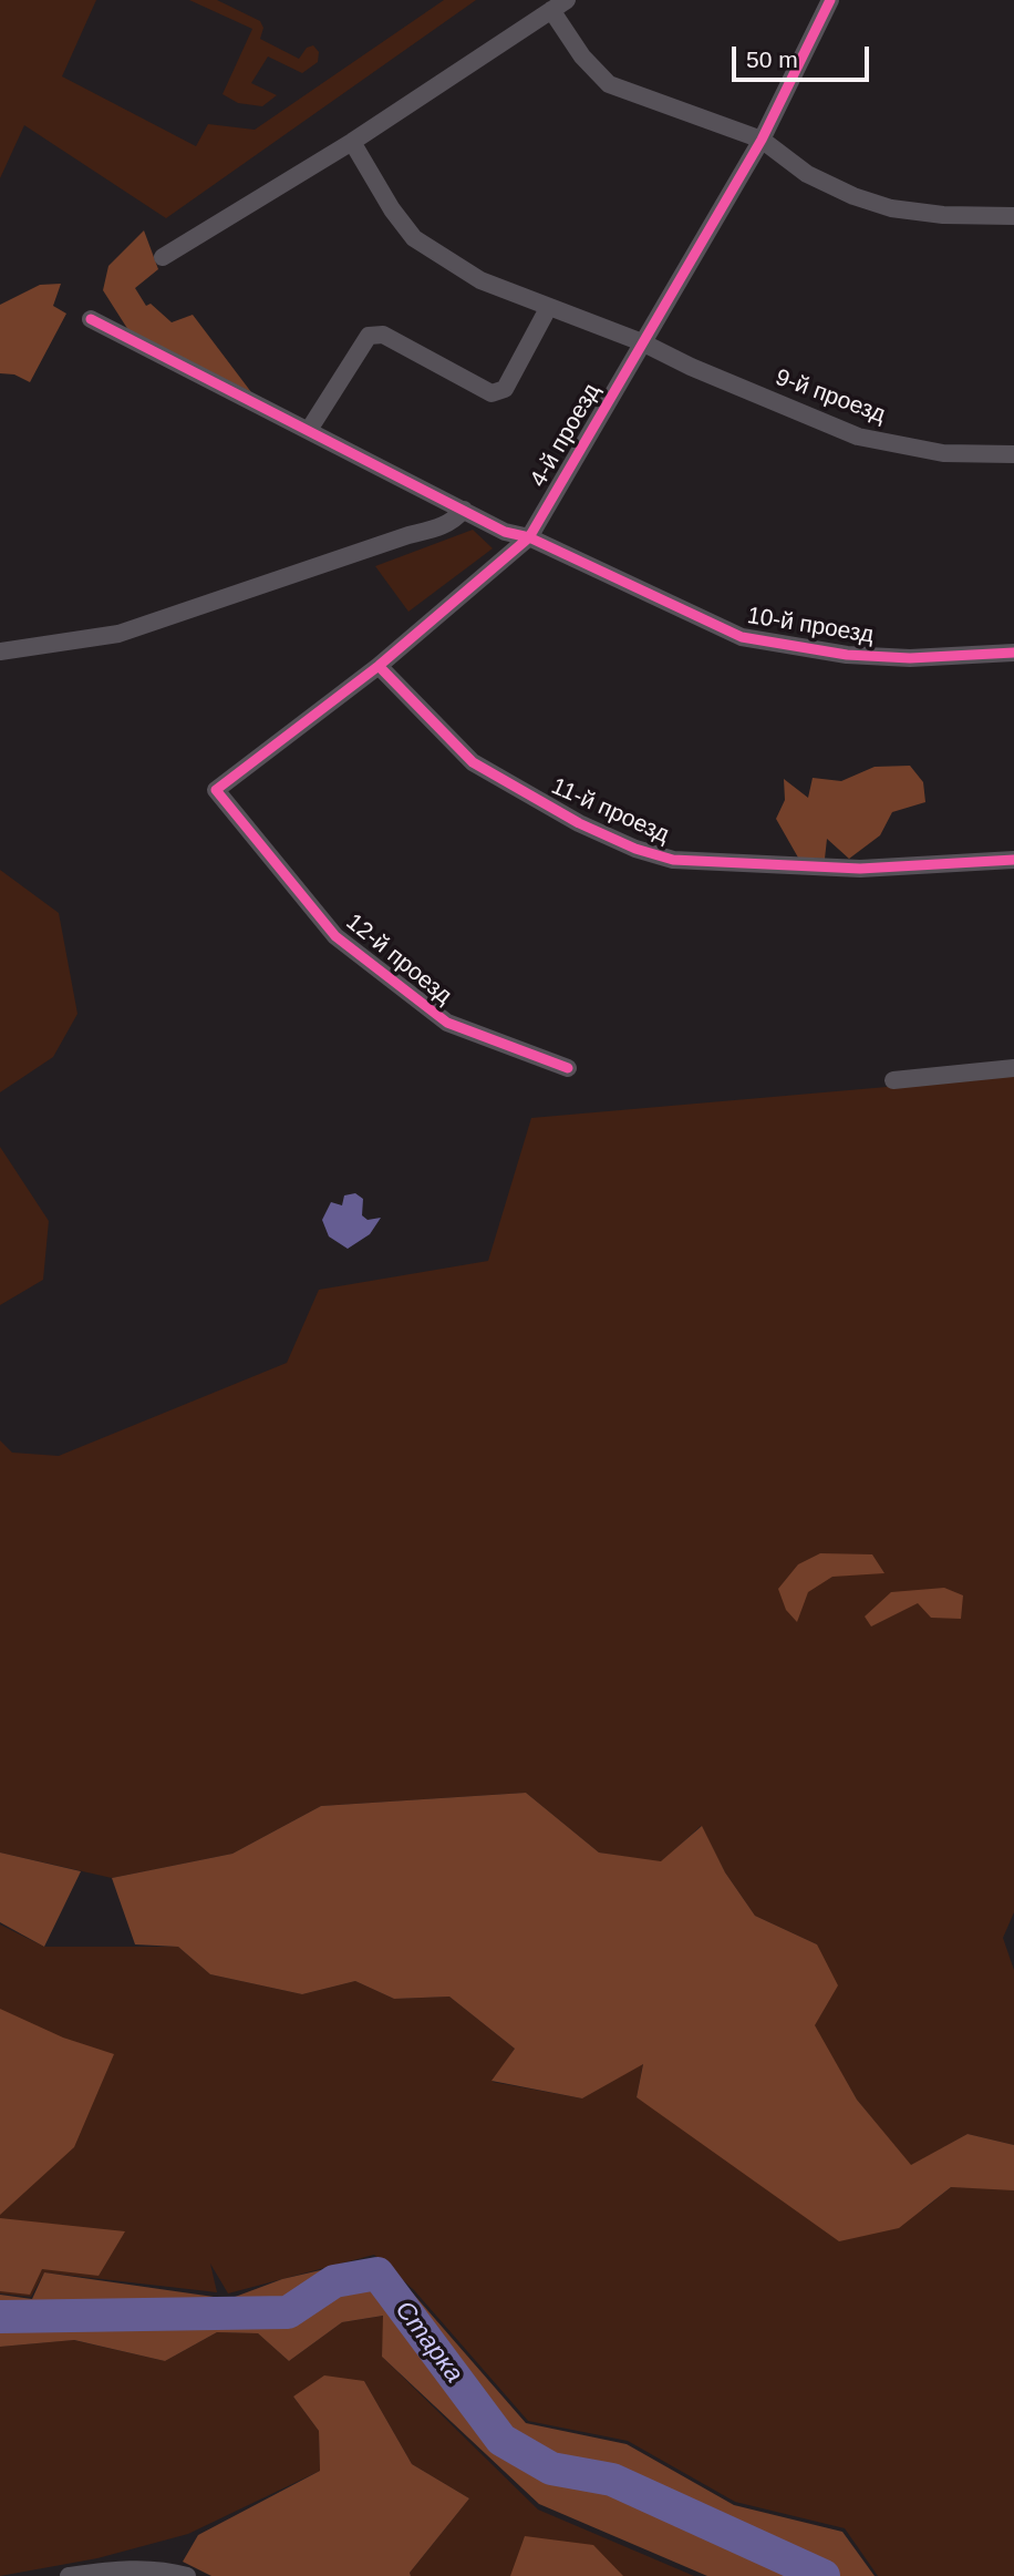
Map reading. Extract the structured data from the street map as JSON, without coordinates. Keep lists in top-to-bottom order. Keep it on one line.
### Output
{"streets":{"street":["9-й проезд","4-й проезд","10-й проезд","11-й проезд","12-й проезд"]},"crossings":[["9-й проезд","4-й проезд"],["4-й проезд","10-й проезд"],["4-й проезд","11-й проезд"],["4-й проезд","12-й проезд"]],"water":["Старка"],"scale_bar":"50 m"}
